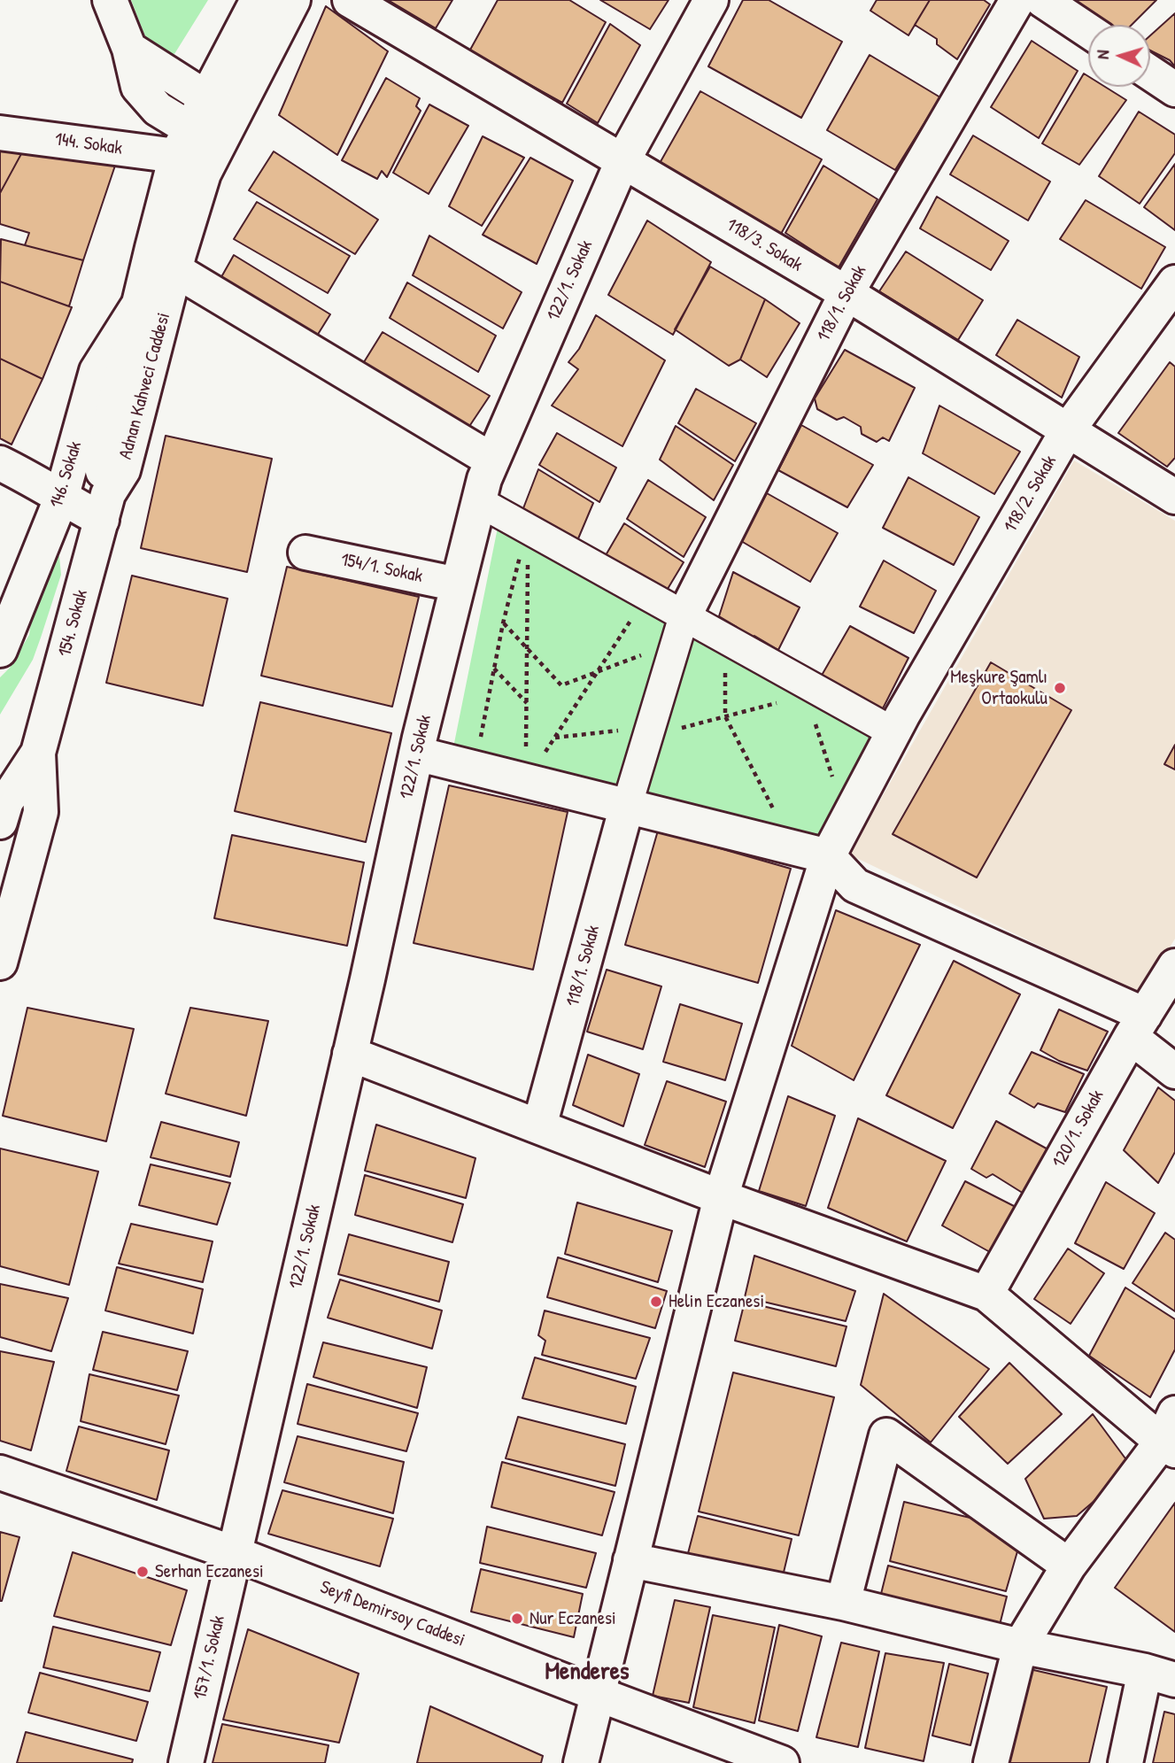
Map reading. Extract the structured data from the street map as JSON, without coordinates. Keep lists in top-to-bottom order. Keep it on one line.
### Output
{"streets":{"street":["144. Sokak","118/3. Sokak","122/1. Sokak","118/1. Sokak","Adnan Kahveci Caddesi","146. Sokak","118/2. Sokak","154/1. Sokak","154. Sokak","120/1. Sokak","Seyfi Demirsoy Caddesi","157/1. Sokak"]},"crossings":[["144. Sokak","Adnan Kahveci Caddesi"],["118/3. Sokak","122/1. Sokak"],["118/3. Sokak","118/1. Sokak"],["118/3. Sokak","118/2. Sokak"],["122/1. Sokak","154/1. Sokak"],["122/1. Sokak","Seyfi Demirsoy Caddesi"],["122/1. Sokak","157/1. Sokak"],["Adnan Kahveci Caddesi","146. Sokak"],["Adnan Kahveci Caddesi","154. Sokak"],["118/2. Sokak","Seyfi Demirsoy Caddesi"],["Seyfi Demirsoy Caddesi","157/1. Sokak"]],"districts":["Menderes"],"places":["Meşkure Şamlı Ortaokulu","Helin Eczanesi","Serhan Eczanesi","Nur Eczanesi"],"north":"left"}
